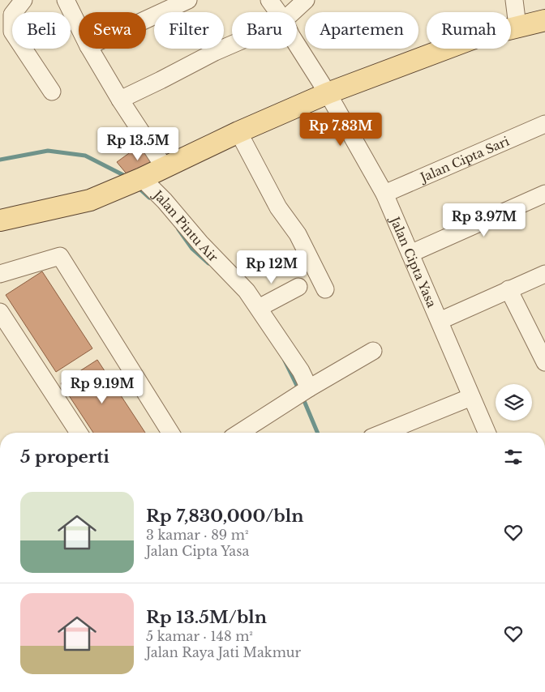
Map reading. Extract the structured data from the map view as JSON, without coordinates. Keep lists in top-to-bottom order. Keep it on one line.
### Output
{"streets":{"street":["Jalan Cipta Sari","Jalan Pintu Air","Jalan Cipta Yasa"]},"crossings":[["Jalan Cipta Sari","Jalan Cipta Yasa"]],"page":{"chip":["Beli","Sewa","Filter","Baru","Apartemen","Rumah"],"price":["Rp 7.83M","Rp 13.5M","Rp 3.97M","Rp 12M","Rp 9.19M"],"heading":"5 properti","list":[{"name":"Rp 7,830,000/bln","note":"3 kamar · 89 m² · Jalan Cipta Yasa"},{"name":"Rp 13.5M/bln","note":"5 kamar · 148 m² · Jalan Raya Jati Makmur"}]}}
